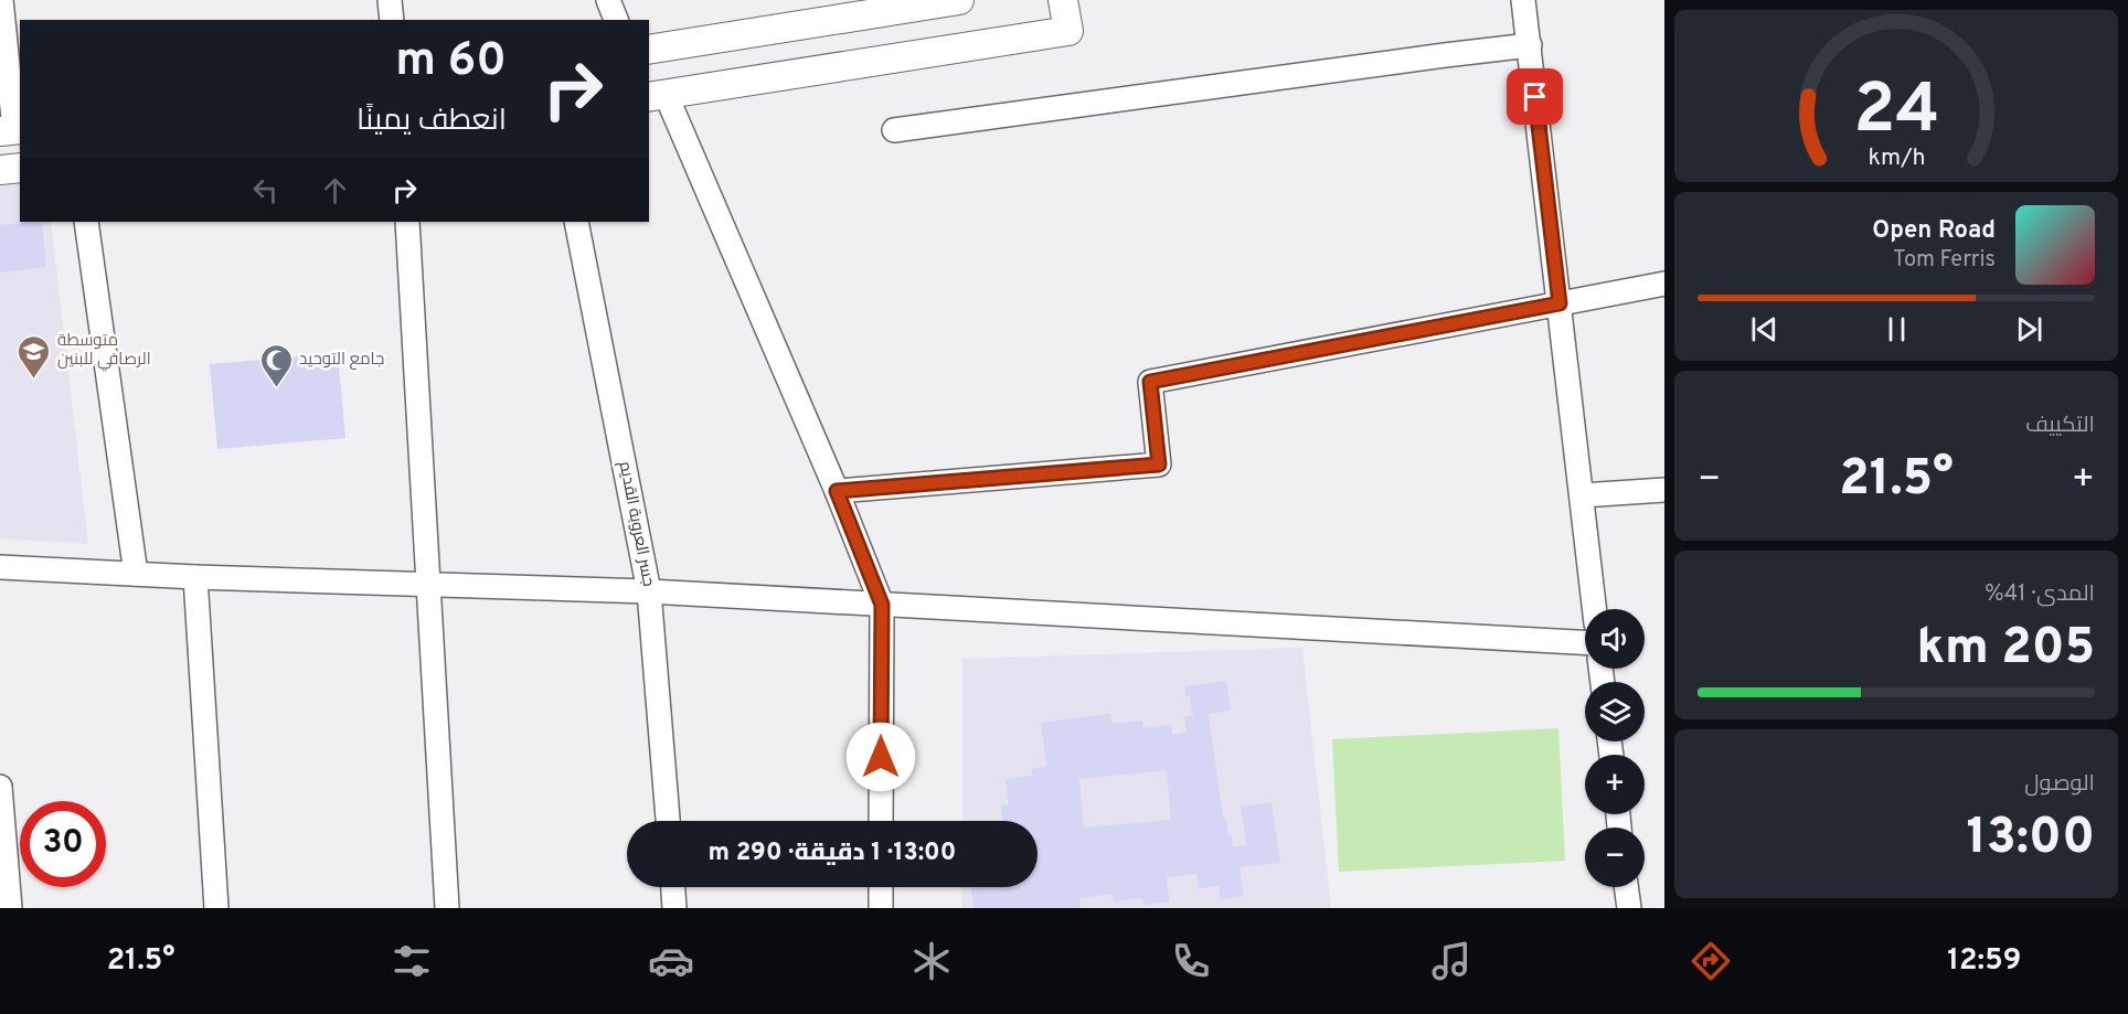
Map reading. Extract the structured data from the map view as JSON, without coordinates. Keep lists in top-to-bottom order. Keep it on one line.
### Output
{"streets":{"street":["جسر العروبة القديم"]},"places":{"school or university":["متوسطة الرصافي للبنين"],"mosque":["جامع التوحيد"]},"page":{"turn":["60 m","انعطف يمينًا"],"song":["Open Road","Tom Ferris"],"tile":["التكييف",["المدى · 41%","205 km"],["الوصول","13:00"]],"heat":["−","21.5°","+"],"map_buttons":["+","−"],"limit":"30","trip":"13:00 · 1 دقيقة · 290 m","tabs":["12:59","21.5°"],"gauge":["24","km/h"]}}
